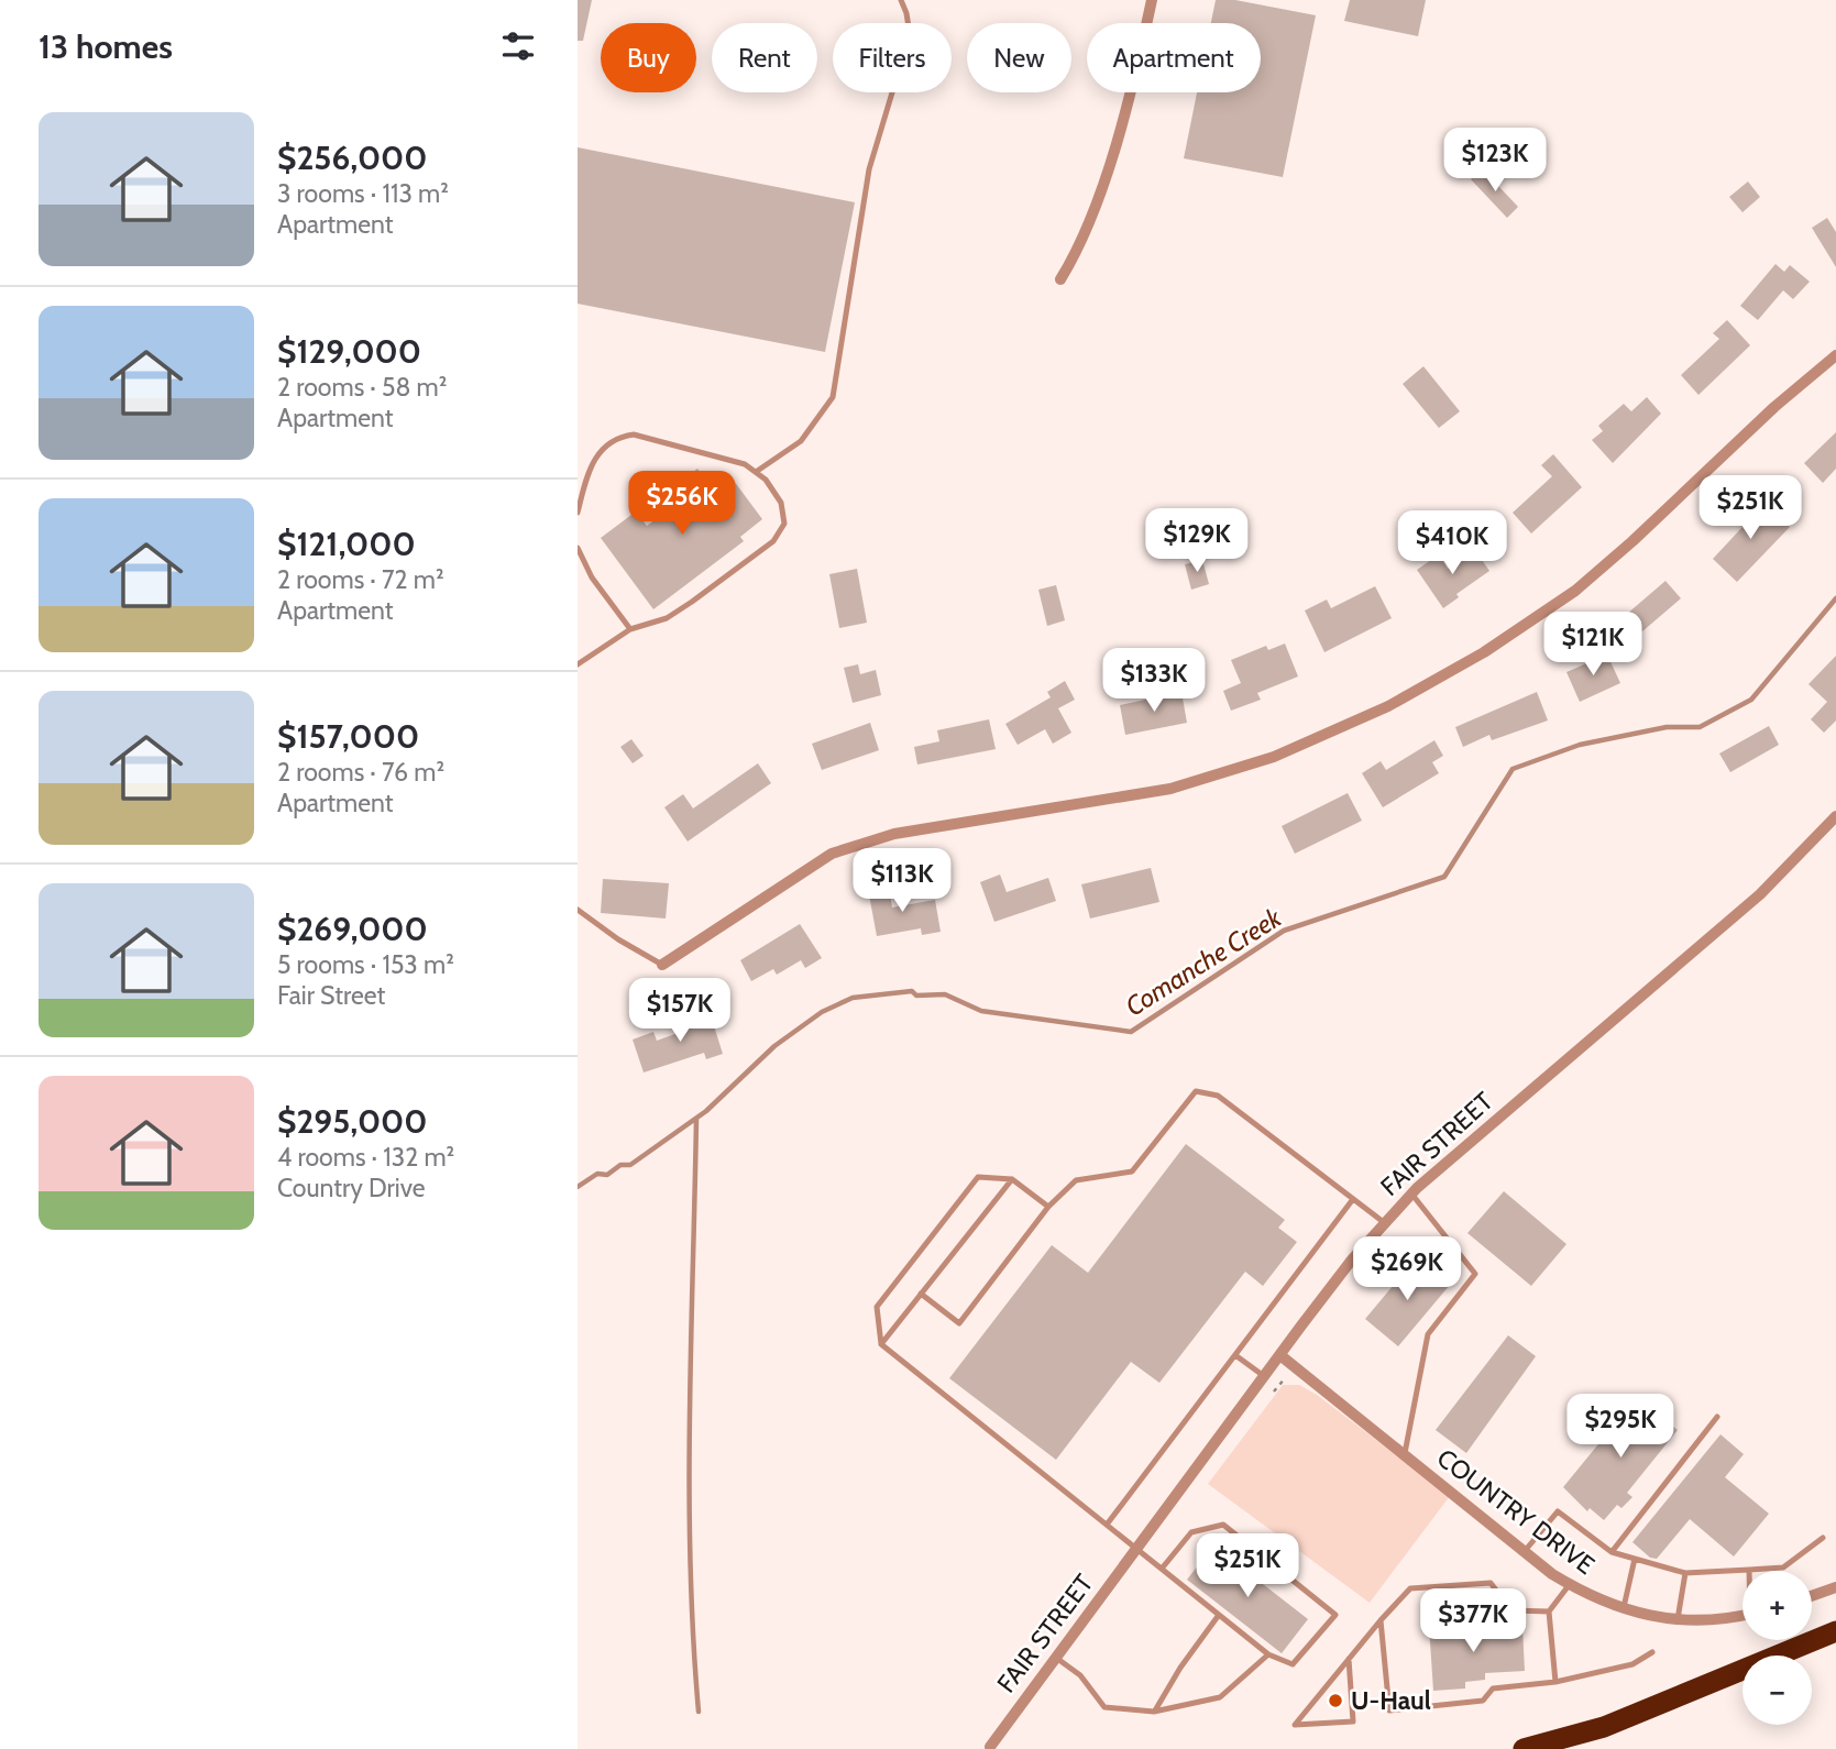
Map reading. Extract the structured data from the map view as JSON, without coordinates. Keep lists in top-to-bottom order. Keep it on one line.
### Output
{"streets":{"street":["FAIR STREET","COUNTRY DRIVE"]},"crossings":[["FAIR STREET","COUNTRY DRIVE"]],"water":["Comanche Creek"],"places":["U-Haul"],"page":{"heading":"13 homes","chip":["Buy","Rent","Filters","New","Apartment"],"list":[{"name":"$256,000","note":"3 rooms · 113 m² · Apartment"},{"name":"$129,000","note":"2 rooms · 58 m² · Apartment"},{"name":"$121,000","note":"2 rooms · 72 m² · Apartment"},{"name":"$157,000","note":"2 rooms · 76 m² · Apartment"},{"name":"$269,000","note":"5 rooms · 153 m² · Fair Street"},{"name":"$295,000","note":"4 rooms · 132 m² · Country Drive"}],"price":["$123K","$256K","$251K","$129K","$410K","$121K","$133K","$113K","$157K","$269K","$295K","$251K","$377K"],"map_buttons":["+","−"]}}
